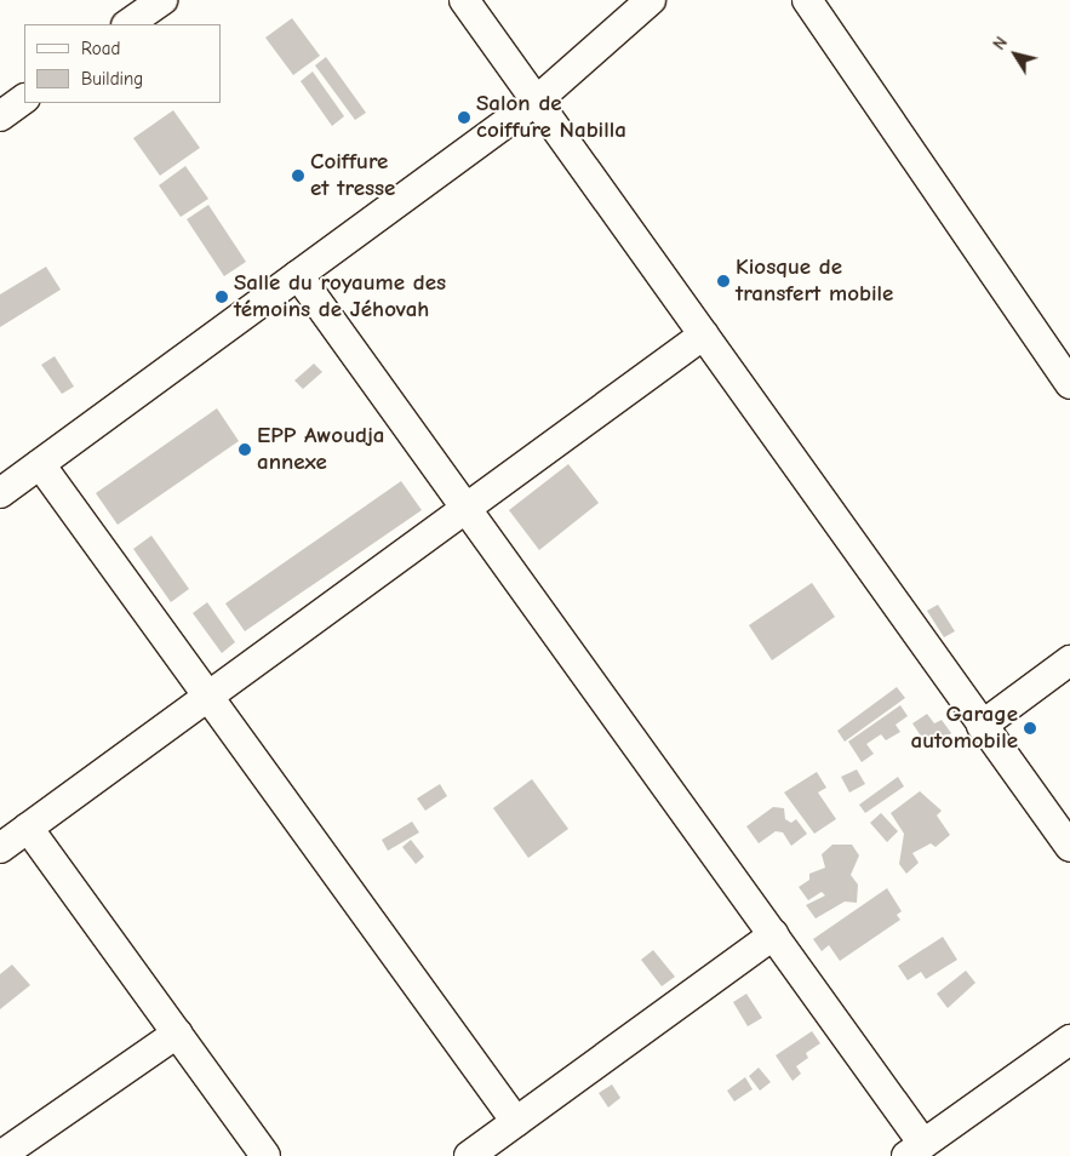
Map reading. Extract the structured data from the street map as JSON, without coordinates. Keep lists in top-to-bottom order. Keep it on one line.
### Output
{"places":["Salon de coiffure Nabilla","Coiffure et tresse","Kiosque de transfert mobile","Salle du royaume des témoins de Jéhovah","EPP Awoudja annexe","Garage automobile"],"legend":["Road","Building"],"north":"top left"}
